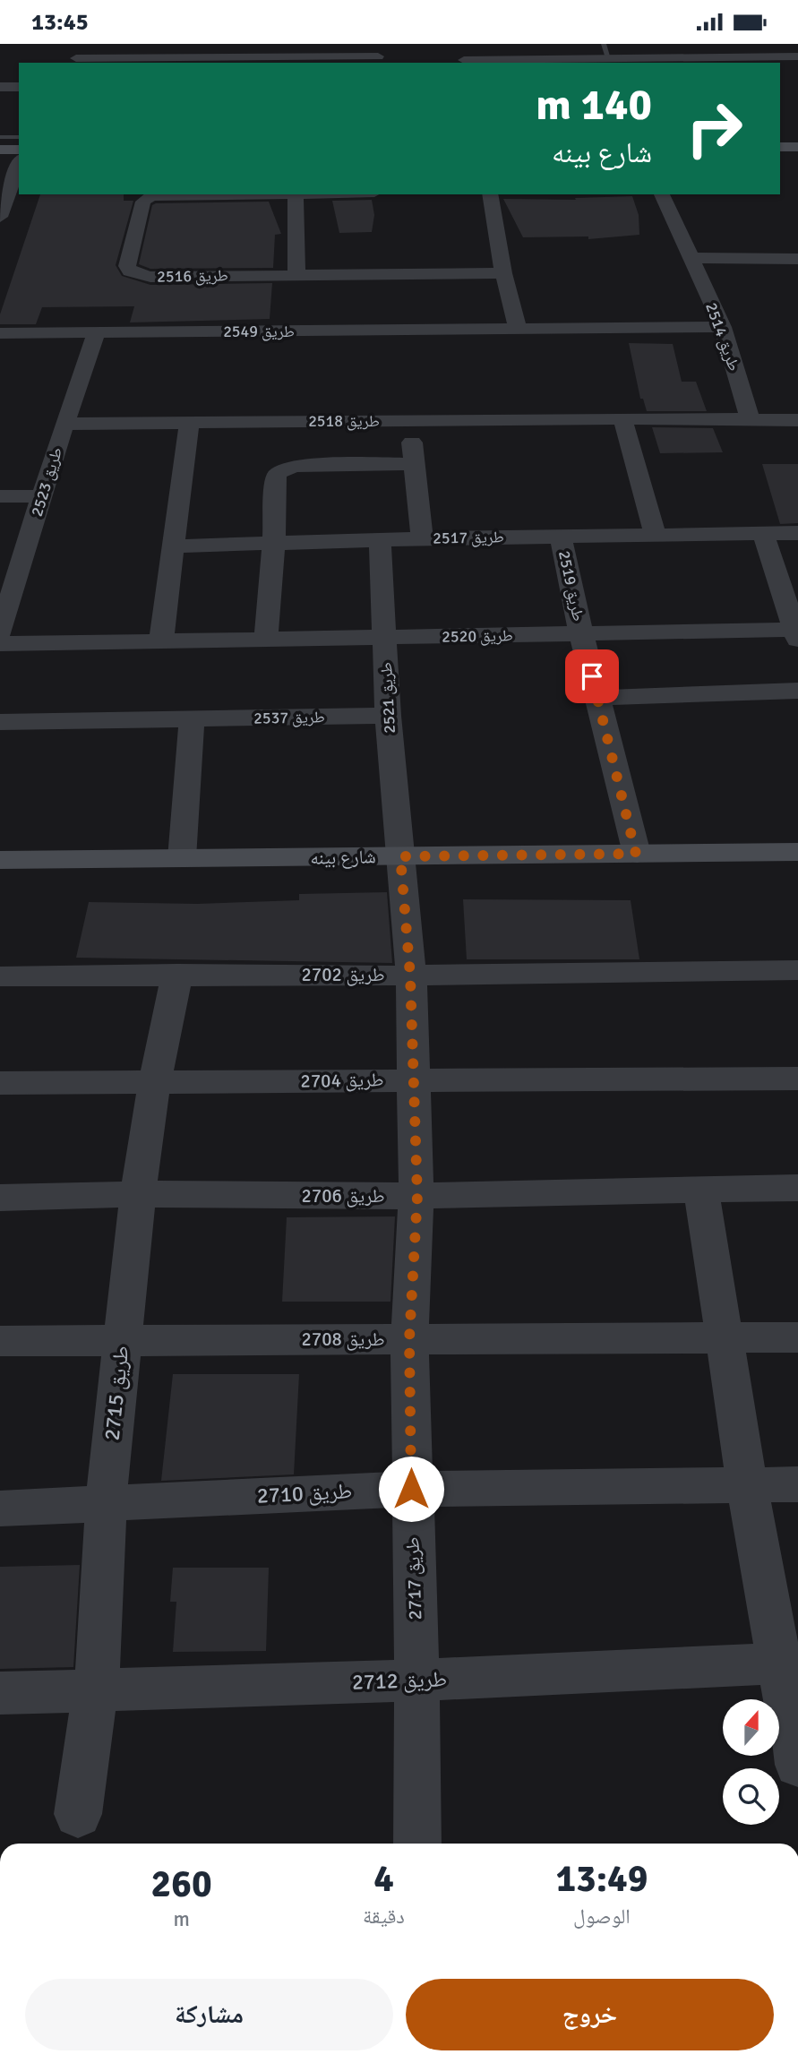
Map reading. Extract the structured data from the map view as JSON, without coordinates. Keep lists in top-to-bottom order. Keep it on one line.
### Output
{"streets":{"street":["طريق 2516","طريق 2549","طريق 2514","طريق 2518","طريق 2523","طريق 2517","طريق 2519","طريق 2520","طريق 2521","طريق 2537","شارع بينه","طريق 2702","طريق 2704","طريق 2706","طريق 2708","طريق 2715","طريق 2710","طريق 2717","طريق 2712"]},"crossings":[["طريق 2549","طريق 2514"],["طريق 2549","طريق 2523"],["طريق 2514","طريق 2518"],["طريق 2518","طريق 2523"],["طريق 2517","طريق 2519"],["طريق 2517","طريق 2521"],["طريق 2519","طريق 2520"],["طريق 2519","شارع بينه"],["طريق 2520","طريق 2521"],["طريق 2521","طريق 2537"],["طريق 2521","شارع بينه"],["طريق 2521","طريق 2717"],["شارع بينه","طريق 2717"],["طريق 2702","طريق 2715"],["طريق 2702","طريق 2717"],["طريق 2704","طريق 2715"],["طريق 2704","طريق 2717"],["طريق 2706","طريق 2715"],["طريق 2706","طريق 2717"],["طريق 2708","طريق 2715"],["طريق 2708","طريق 2717"],["طريق 2715","طريق 2710"],["طريق 2715","طريق 2712"],["طريق 2710","طريق 2717"],["طريق 2717","طريق 2712"]],"north":"top","page":{"status":"13:45","turn":["140 m","شارع بينه"],"eta":["13:49","الوصول","4","دقيقة","260","m"],"buttons":["خروج","مشاركة"]}}
